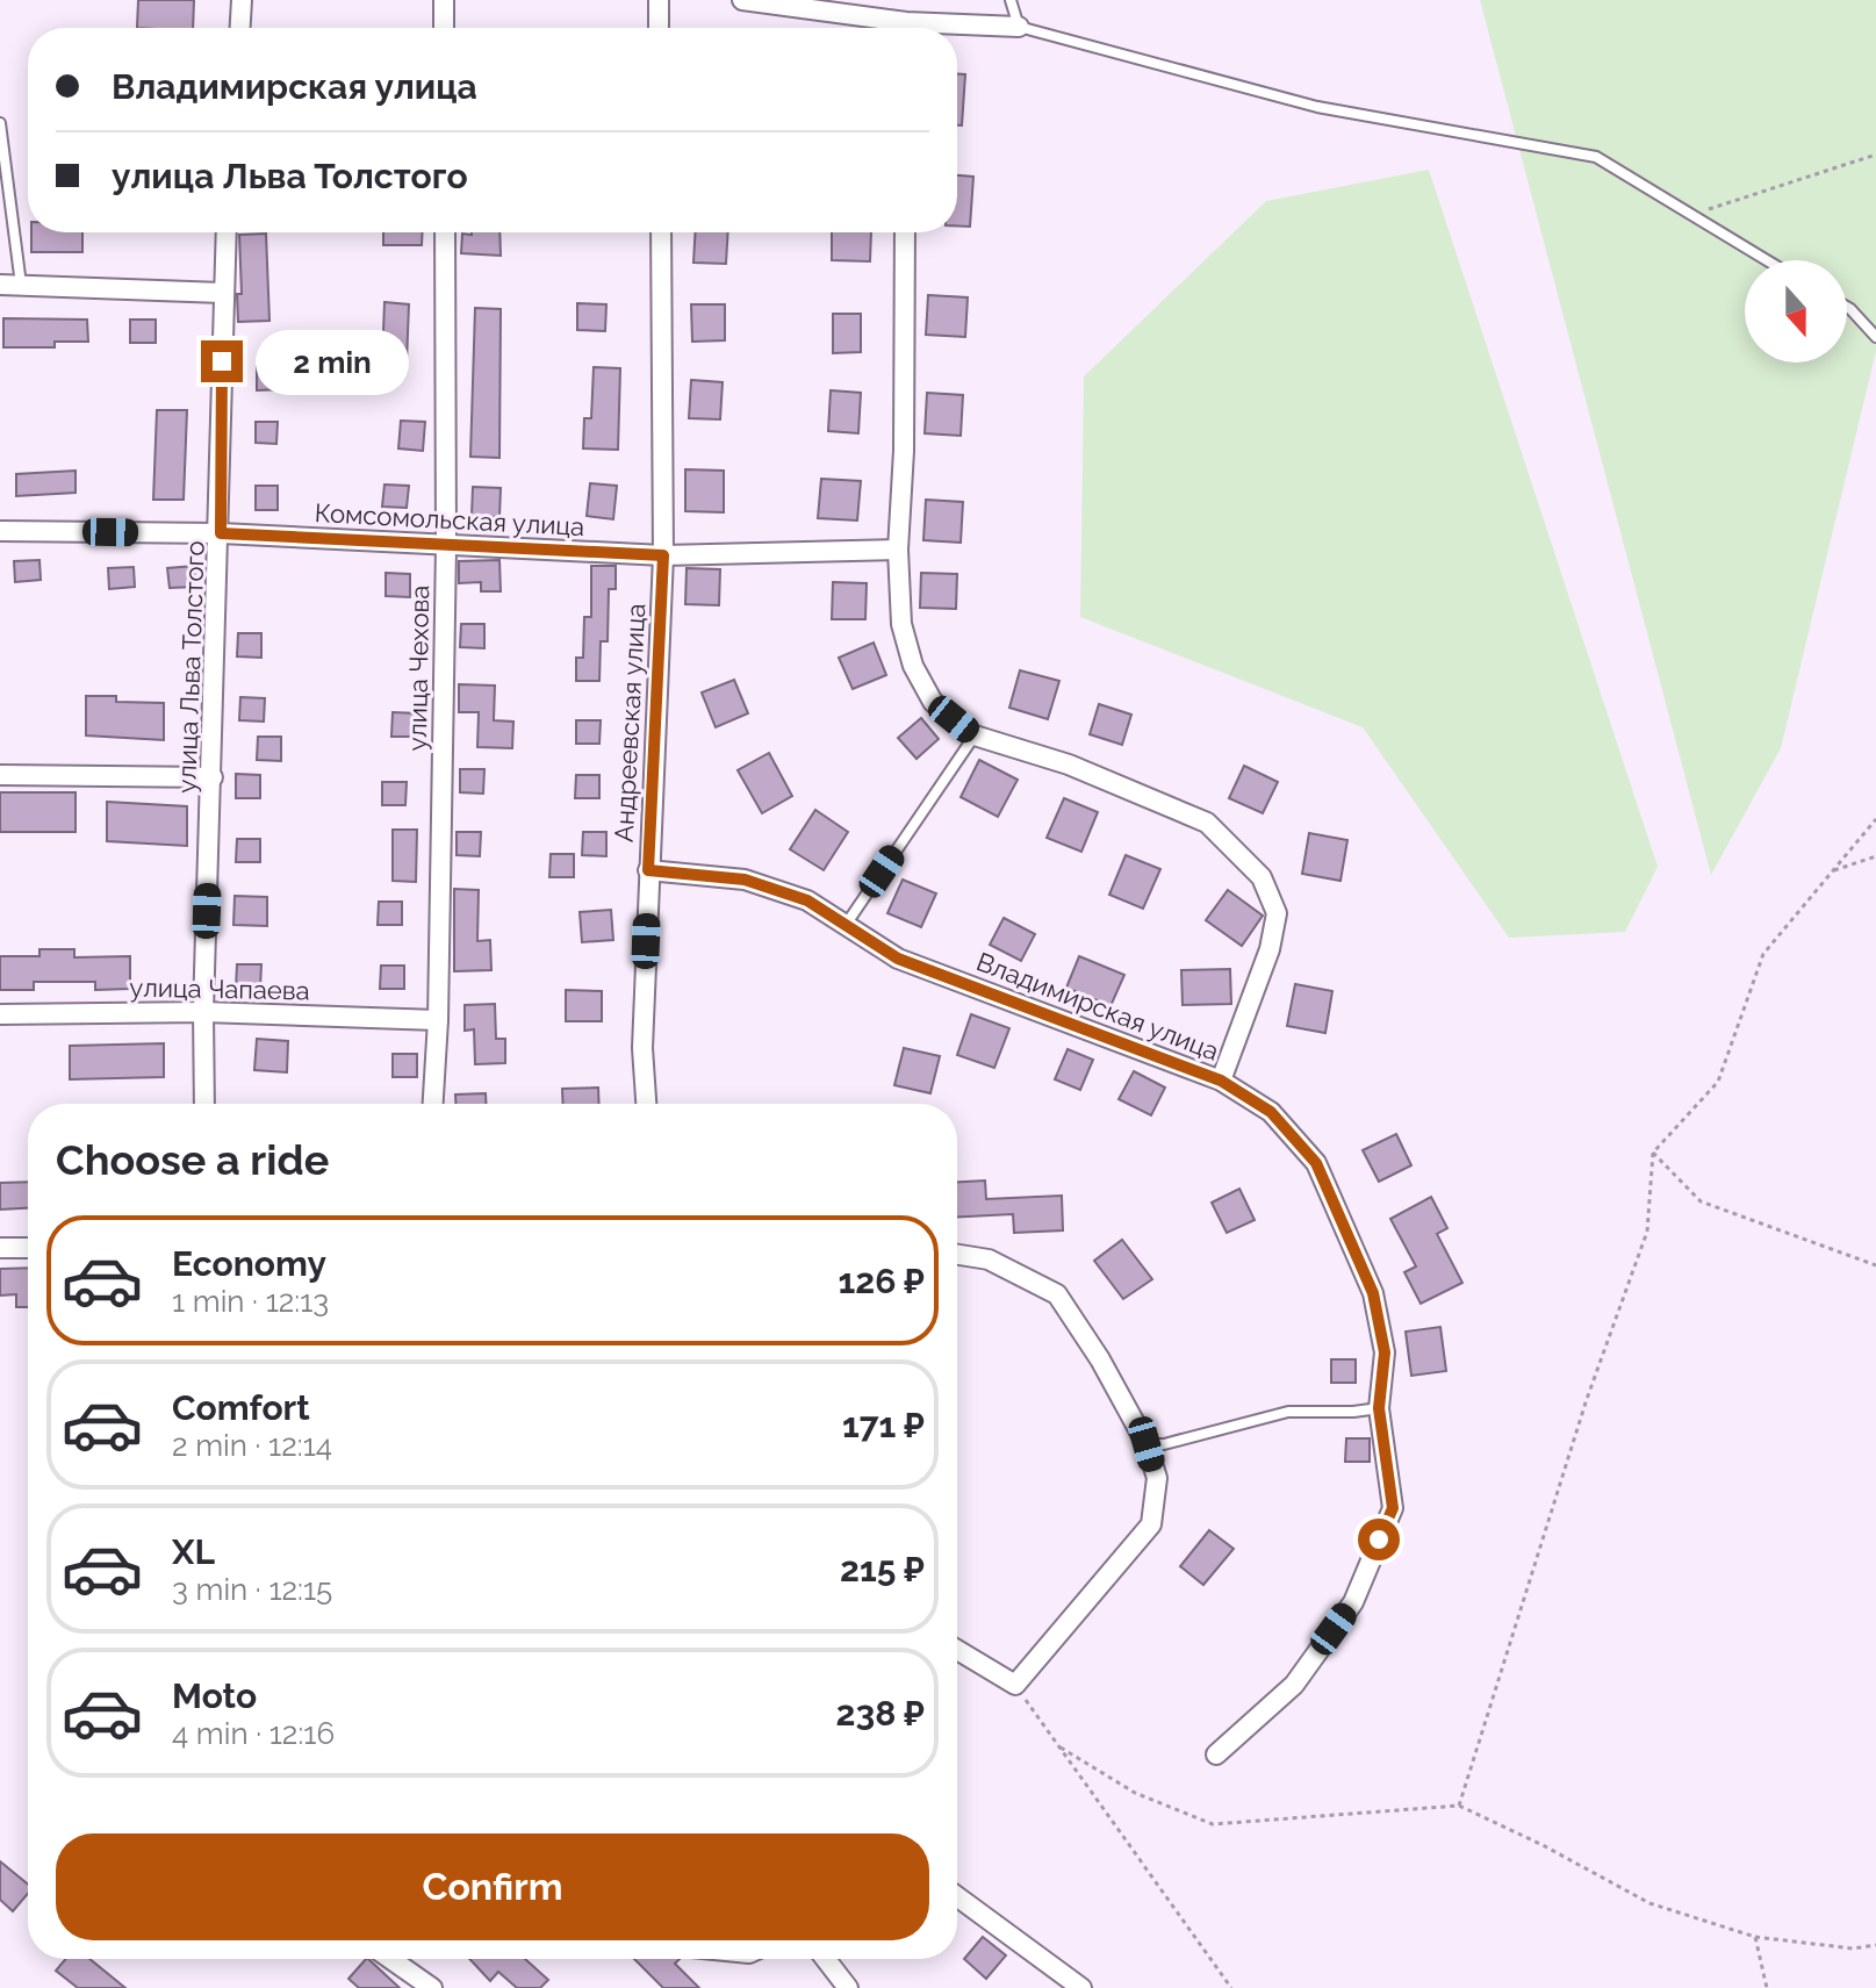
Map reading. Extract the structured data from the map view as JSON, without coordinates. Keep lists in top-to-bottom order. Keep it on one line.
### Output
{"streets":{"street":["Комсомольская улица","улица Льва Толстого","улица Чехова","Андреевская улица","улица Чапаева","Владимирская улица"]},"crossings":[["Комсомольская улица","улица Льва Толстого"],["Комсомольская улица","улица Чехова"],["Комсомольская улица","Андреевская улица"],["улица Льва Толстого","улица Чапаева"],["улица Чехова","улица Чапаева"],["Андреевская улица","Владимирская улица"]],"north":"bottom","page":{"banner":["Владимирская улица","улица Льва Толстого"],"bubble":"2 min","heading":"Choose a ride","list":[{"name":"Economy","note":"1 min · 12:13","value":"126 ₽"},{"name":"Comfort","note":"2 min · 12:14","value":"171 ₽"},{"name":"XL","note":"3 min · 12:15","value":"215 ₽"},{"name":"Moto","note":"4 min · 12:16","value":"238 ₽"}],"buttons":"Confirm"}}
